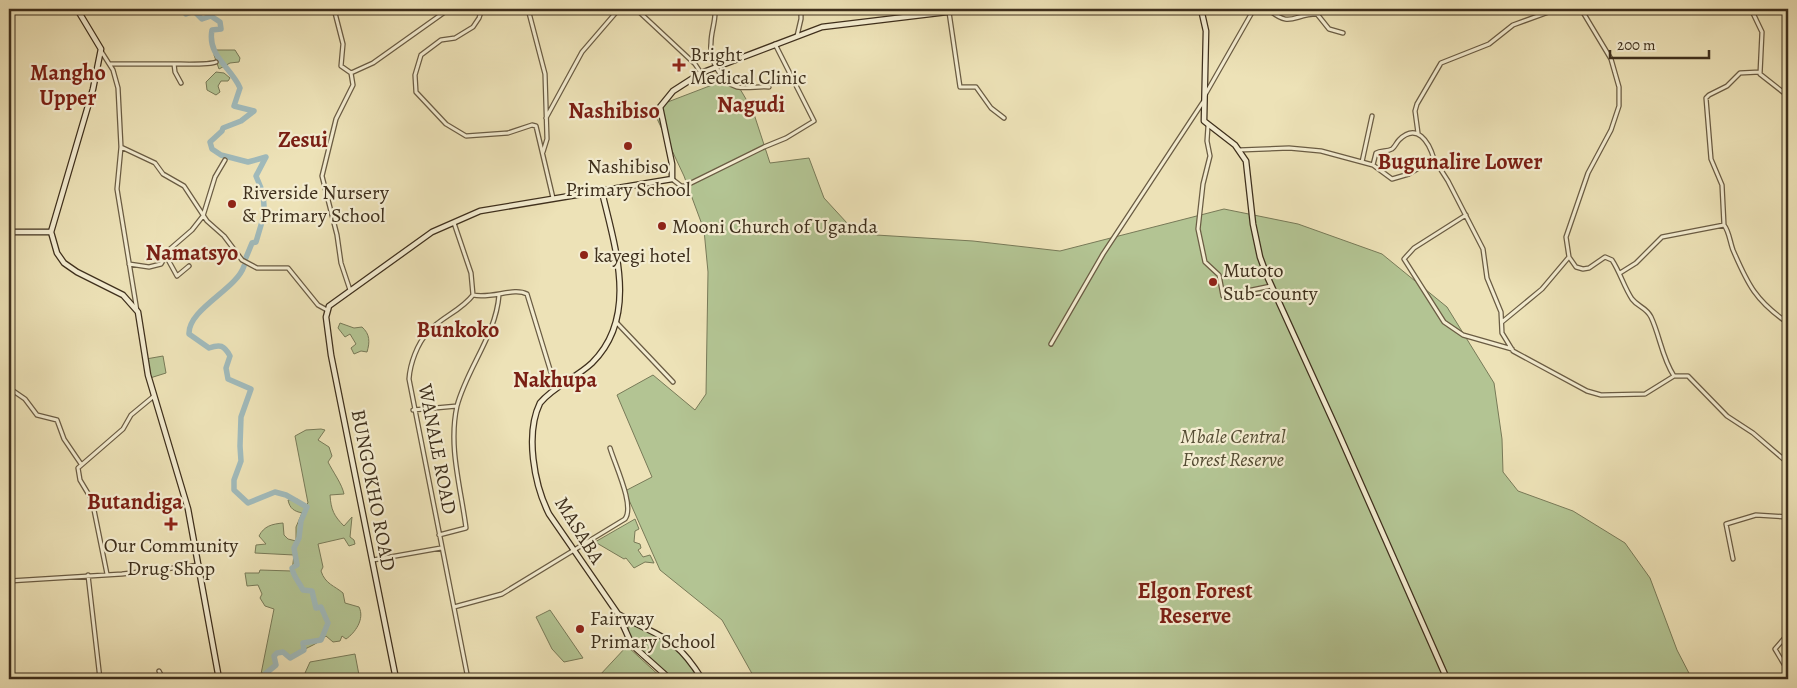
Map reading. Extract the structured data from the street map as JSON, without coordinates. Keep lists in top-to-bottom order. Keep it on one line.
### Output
{"streets":{"street":["WANALE ROAD","BUNGOKHO ROAD","MASABA"]},"districts":["Mangho Upper","Nagudi","Nashibiso","Zesui","Bugunalire Lower","Namatsyo","Bunkoko","Nakhupa","Butandiga","Elgon Forest Reserve"],"parks":["Mbale Central Forest Reserve"],"places":{"health":["Bright Medical Clinic","Our Community Drug Shop"],"other":["Nashibiso Primary School","Riverside Nursery & Primary School","Mooni Church of Uganda","kayegi hotel","Mutoto Sub-county","Fairway Primary School"]},"scale_bar":"200 m"}
